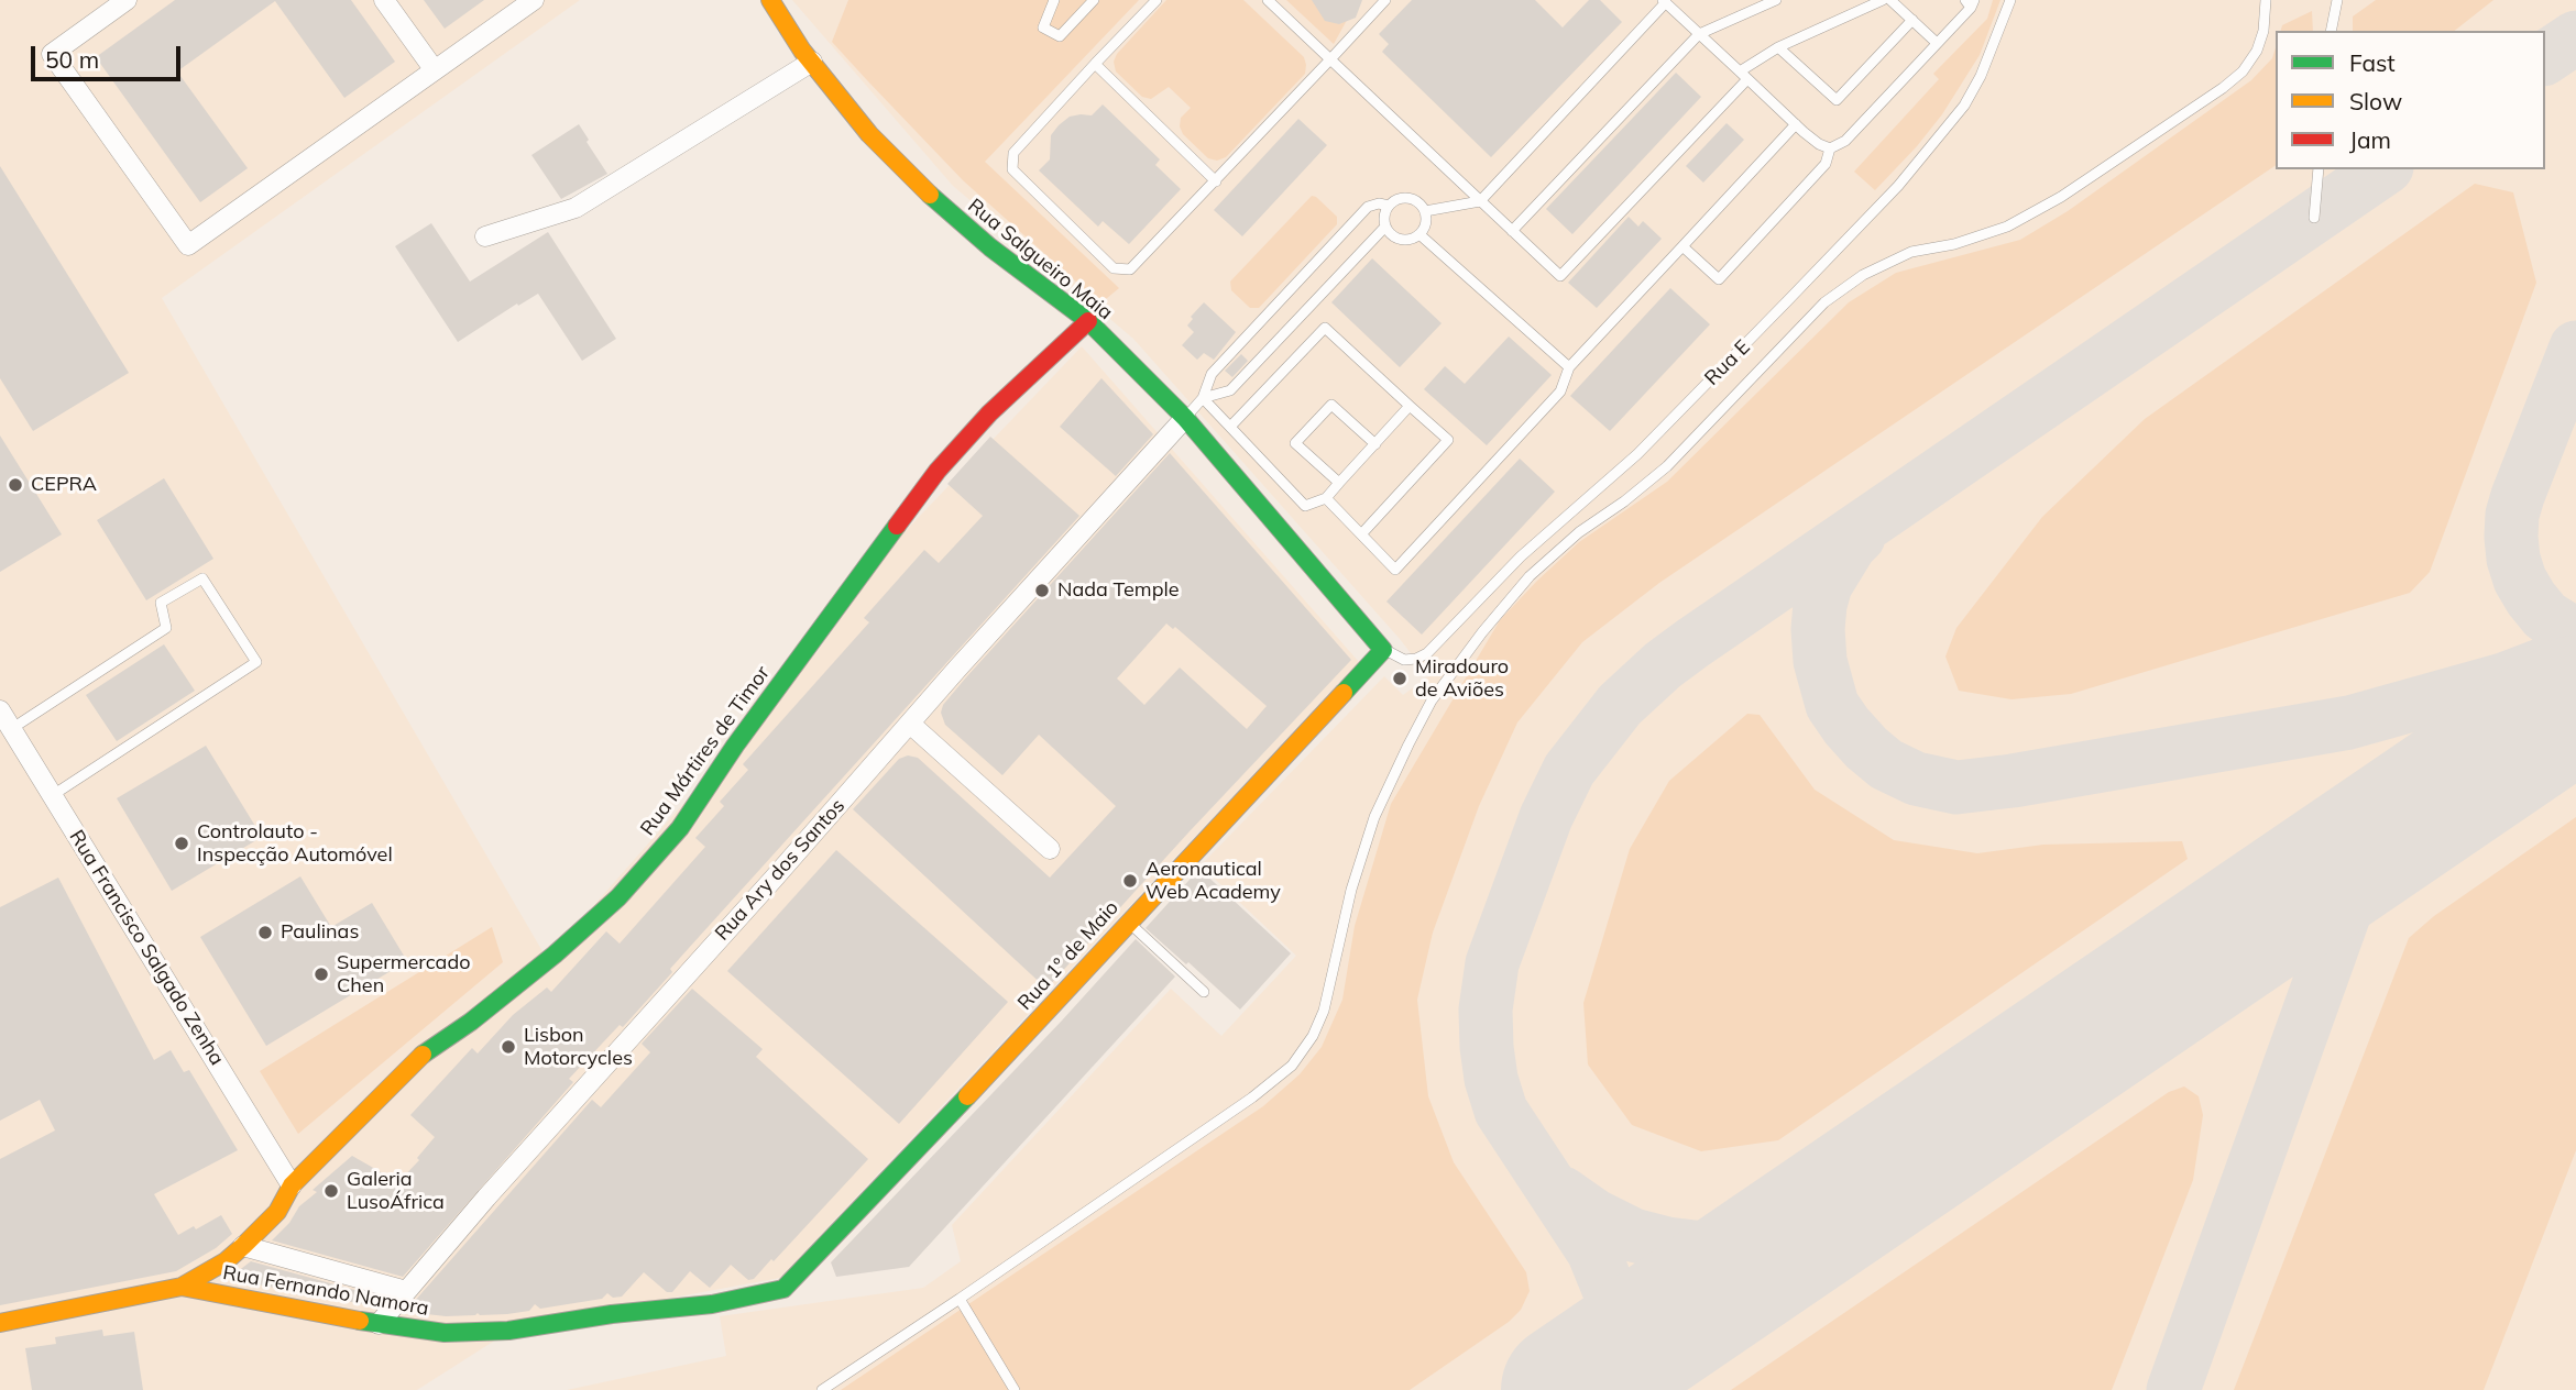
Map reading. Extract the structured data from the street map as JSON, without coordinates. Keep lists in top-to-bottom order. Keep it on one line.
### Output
{"streets":{"street":["Rua Salgueiro Maia","Rua Mártires de Timor","Rua Ary dos Santos","Rua Francisco Salgado Zenha","Rua 1º de Maio","Rua Fernando Namora"],"lane":["Rua E"]},"crossings":[["Rua Salgueiro Maia","Rua E"],["Rua Salgueiro Maia","Rua Mártires de Timor"],["Rua Salgueiro Maia","Rua Ary dos Santos"],["Rua Salgueiro Maia","Rua 1º de Maio"],["Rua E","Rua 1º de Maio"],["Rua Mártires de Timor","Rua Francisco Salgado Zenha"],["Rua Mártires de Timor","Rua Fernando Namora"],["Rua Ary dos Santos","Rua Fernando Namora"],["Rua 1º de Maio","Rua Fernando Namora"]],"places":["CEPRA","Nada Temple","Miradouro de Aviões","Controlauto - Inspecção Automóvel","Aeronautical Web Academy","Paulinas","Supermercado Chen","Lisbon Motorcycles","Galeria LusoÁfrica"],"legend":["Fast","Slow","Jam"],"scale_bar":"50 m"}
